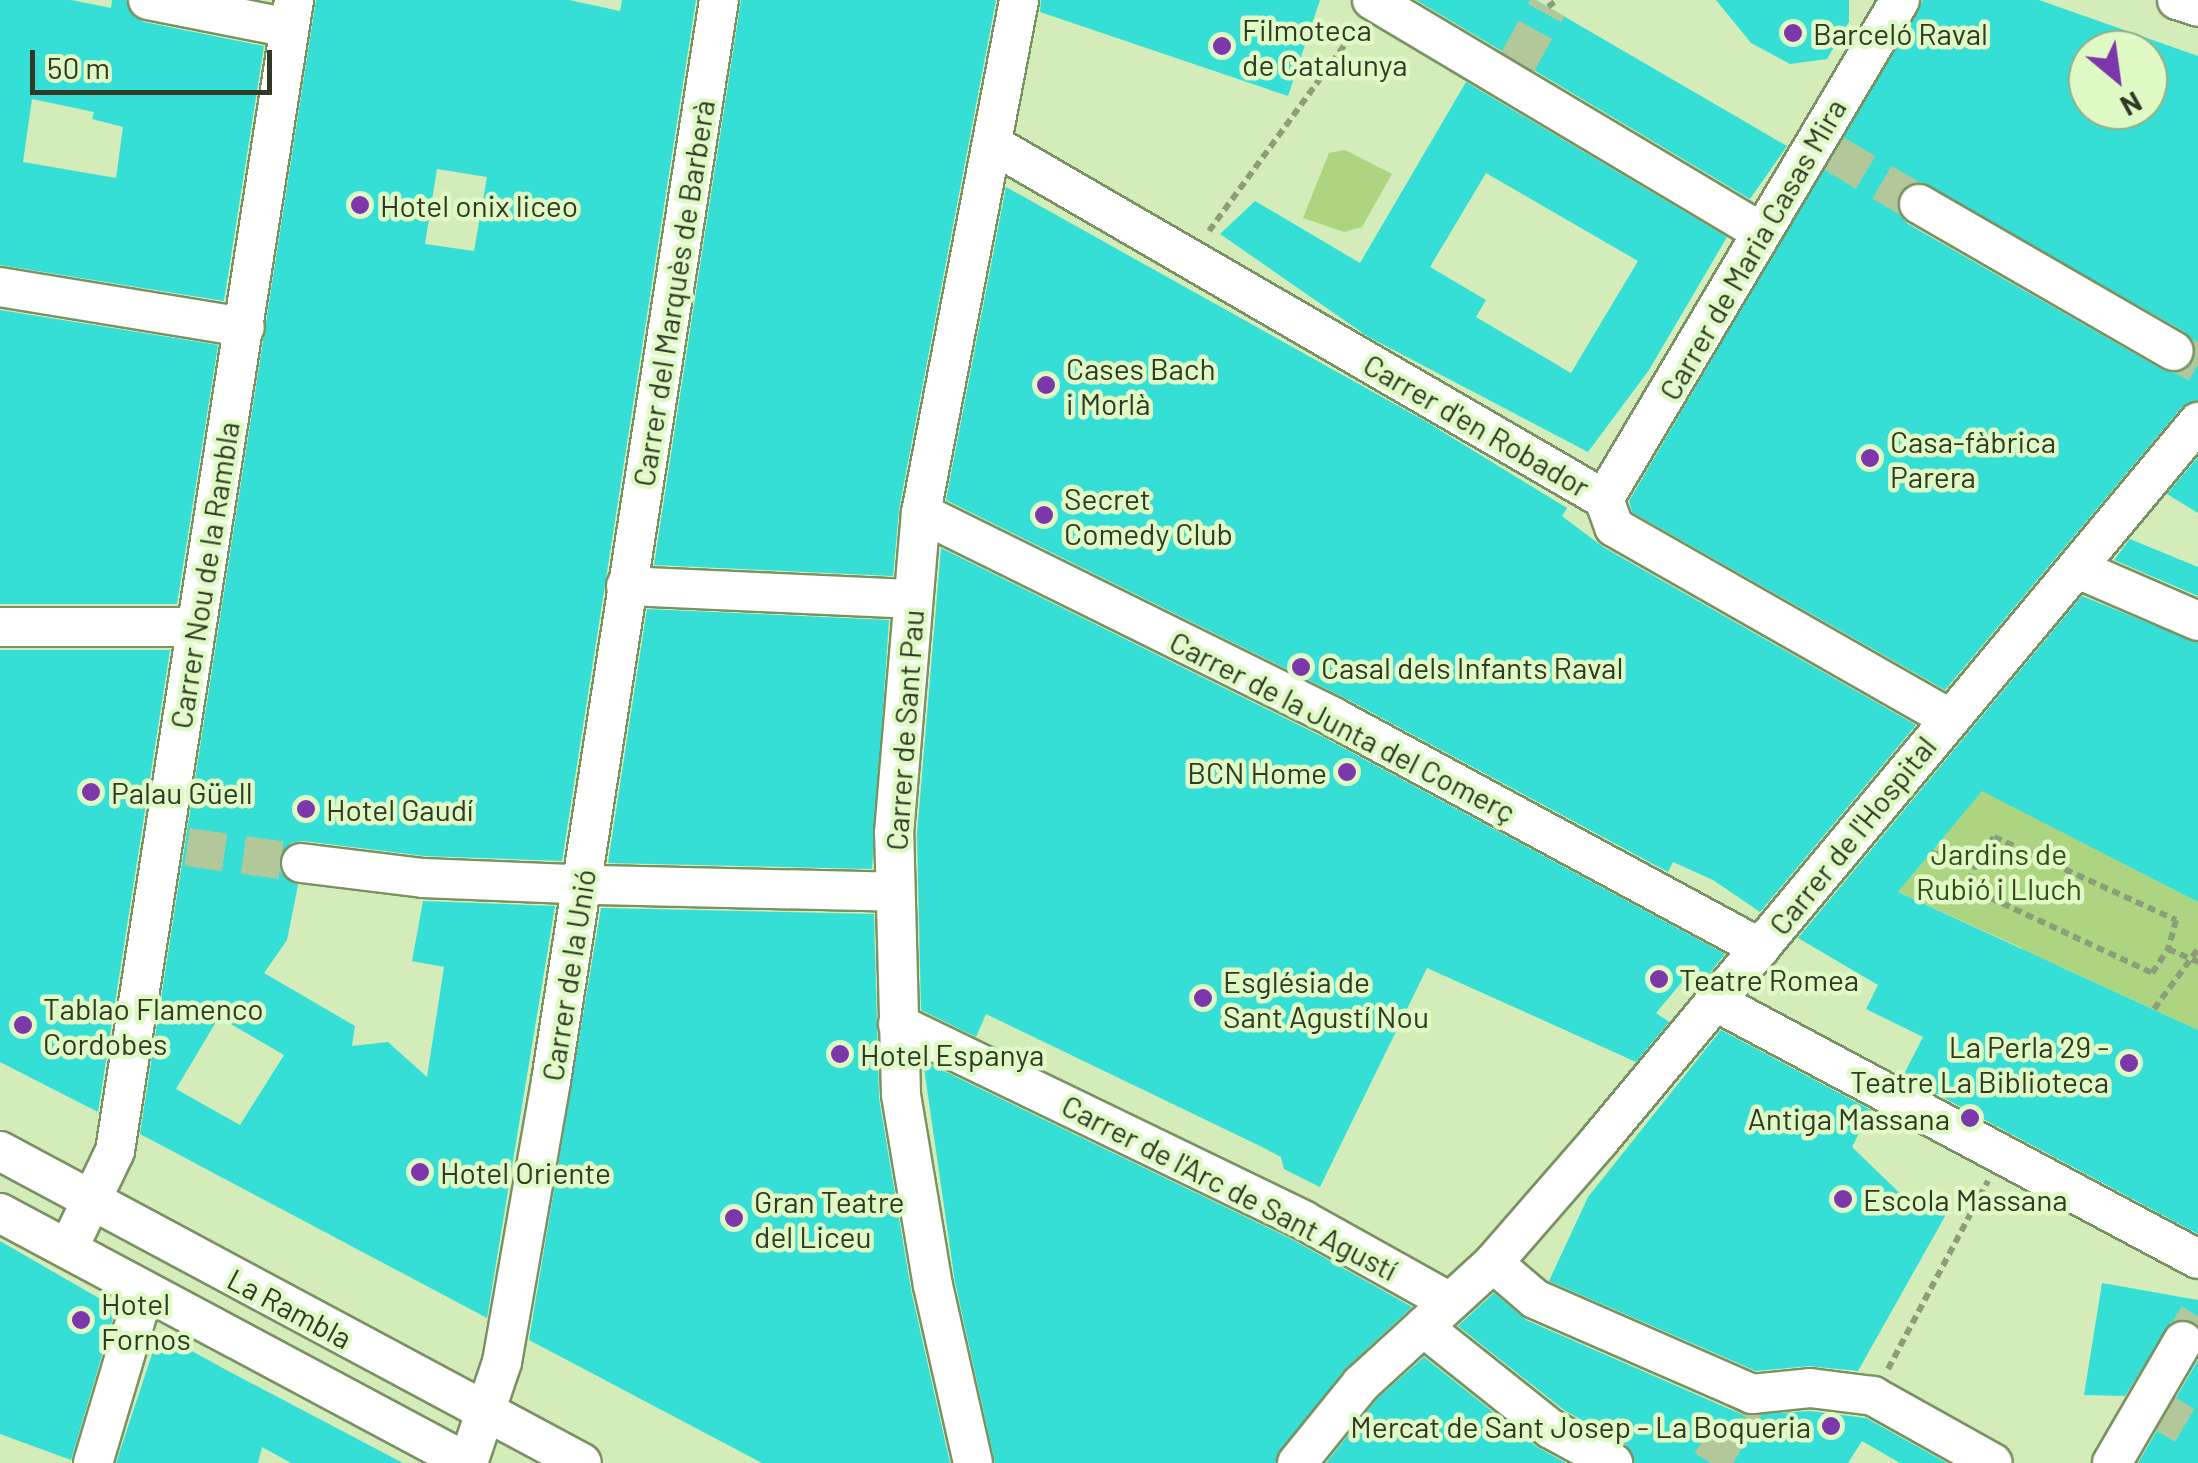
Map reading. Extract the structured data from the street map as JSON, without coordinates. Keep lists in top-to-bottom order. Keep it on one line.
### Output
{"streets":{"street":["Carrer de Maria Casas Mira","Carrer del Marquès de Barberà","Carrer d'en Robador","Carrer Nou de la Rambla","Carrer de la Junta del Comerç","Carrer de Sant Pau","Carrer de l'Hospital","Carrer de la Unió","Carrer de l'Arc de Sant Agustí","La Rambla"]},"crossings":[["Carrer de Maria Casas Mira","Carrer d'en Robador"],["Carrer del Marquès de Barberà","Carrer de la Unió"],["Carrer d'en Robador","Carrer de Sant Pau"],["Carrer d'en Robador","Carrer de l'Hospital"],["Carrer Nou de la Rambla","La Rambla"],["Carrer de la Junta del Comerç","Carrer de Sant Pau"],["Carrer de la Junta del Comerç","Carrer de l'Hospital"],["Carrer de Sant Pau","Carrer de l'Arc de Sant Agustí"],["Carrer de l'Hospital","Carrer de l'Arc de Sant Agustí"],["Carrer de la Unió","La Rambla"]],"parks":["Jardins de Rubió i Lluch"],"places":["Barceló Raval","Filmoteca de Catalunya","Hotel onix liceo","Cases Bach i Morlà","Casa-fàbrica Parera","Secret Comedy Club","Casal dels Infants Raval","BCN Home","Palau Güell","Hotel Gaudí","Teatre Romea","Església de Sant Agustí Nou","Tablao Flamenco Cordobes","Hotel Espanya","La Perla 29 - Teatre La Biblioteca","Antiga Massana","Hotel Oriente","Escola Massana","Gran Teatre del Liceu","Hotel Fornos","Mercat de Sant Josep - La Boqueria"],"scale_bar":"50 m","north":"bottom right"}
